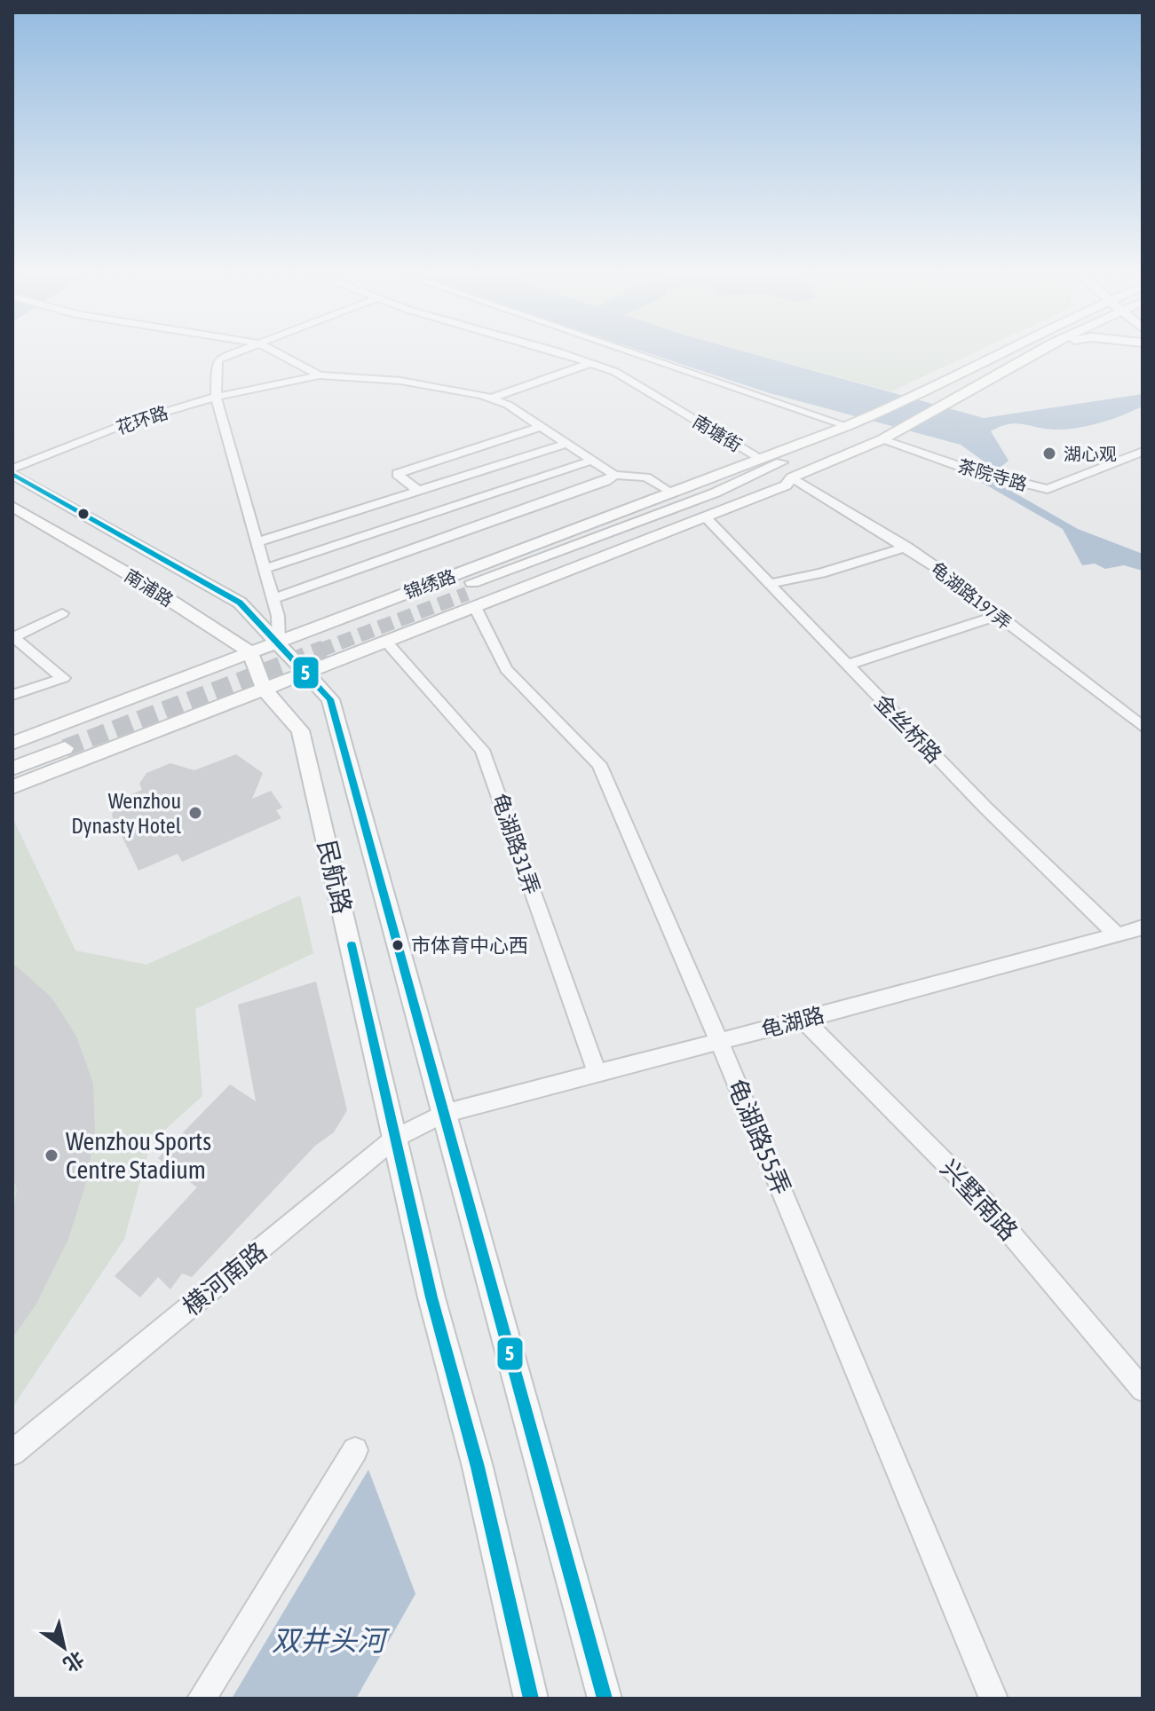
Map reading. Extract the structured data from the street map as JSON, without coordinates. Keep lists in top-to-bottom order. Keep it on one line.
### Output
{"streets":{"main road":["锦绣路","南浦路","民航路"],"street":["花环路","南塘街","茶院寺路","龟湖路197弄","金丝桥路","龟湖路31弄","龟湖路","龟湖路55弄","兴墅南路","横河南路"]},"crossings":[["花环路","锦绣路"],["花环路","南浦路"],["南塘街","锦绣路"],["茶院寺路","锦绣路"],["锦绣路","南浦路"],["锦绣路","龟湖路197弄"],["锦绣路","金丝桥路"],["锦绣路","龟湖路31弄"],["锦绣路","民航路"],["锦绣路","龟湖路55弄"],["南浦路","民航路"],["金丝桥路","龟湖路"],["龟湖路31弄","龟湖路"],["民航路","龟湖路"],["民航路","横河南路"],["龟湖路","龟湖路55弄"],["龟湖路","兴墅南路"],["龟湖路","横河南路"]],"water":["双井头河"],"places":["湖心观","Wenzhou Dynasty Hotel","市体育中心西","Wenzhou Sports Centre Stadium"],"lines":["transit line 5"],"north":"bottom right"}
